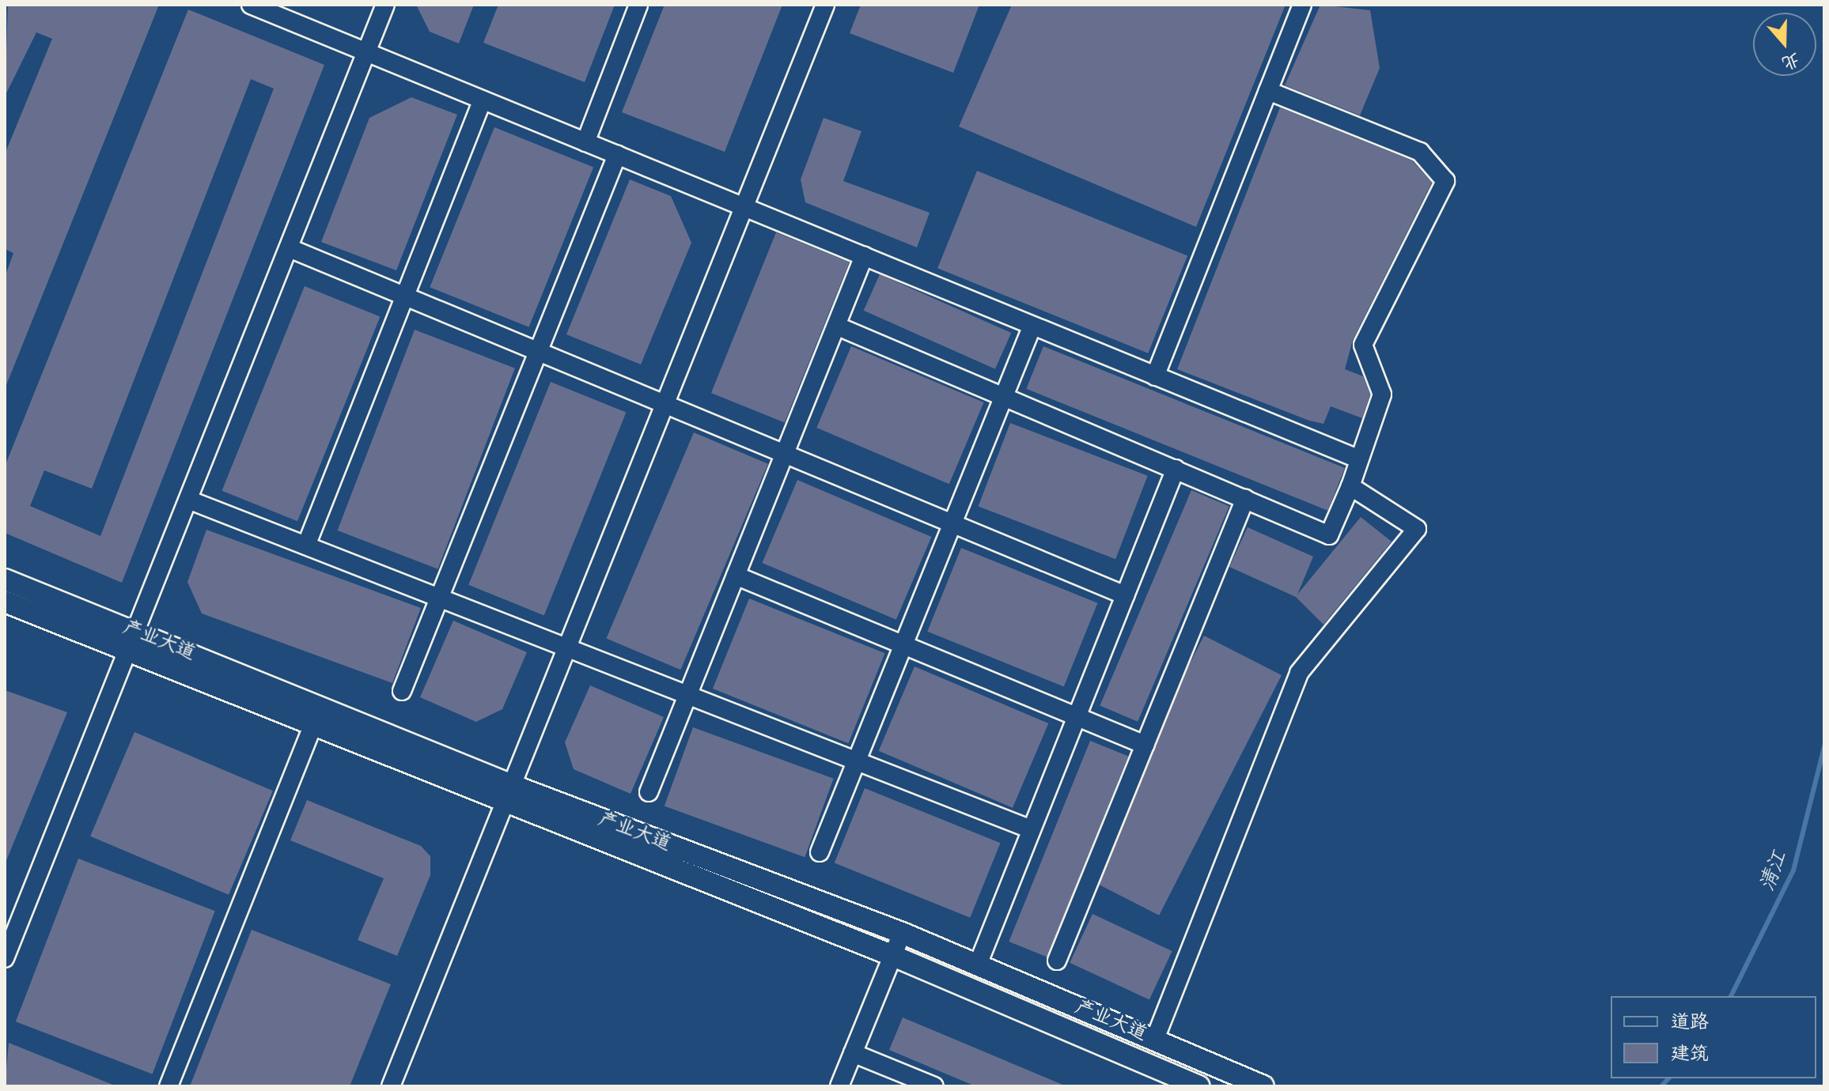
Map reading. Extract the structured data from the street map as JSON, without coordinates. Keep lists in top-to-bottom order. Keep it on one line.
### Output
{"streets":{"main road":["产业大道"]},"water":["清江"],"legend":["道路","建筑"],"north":"bottom"}
